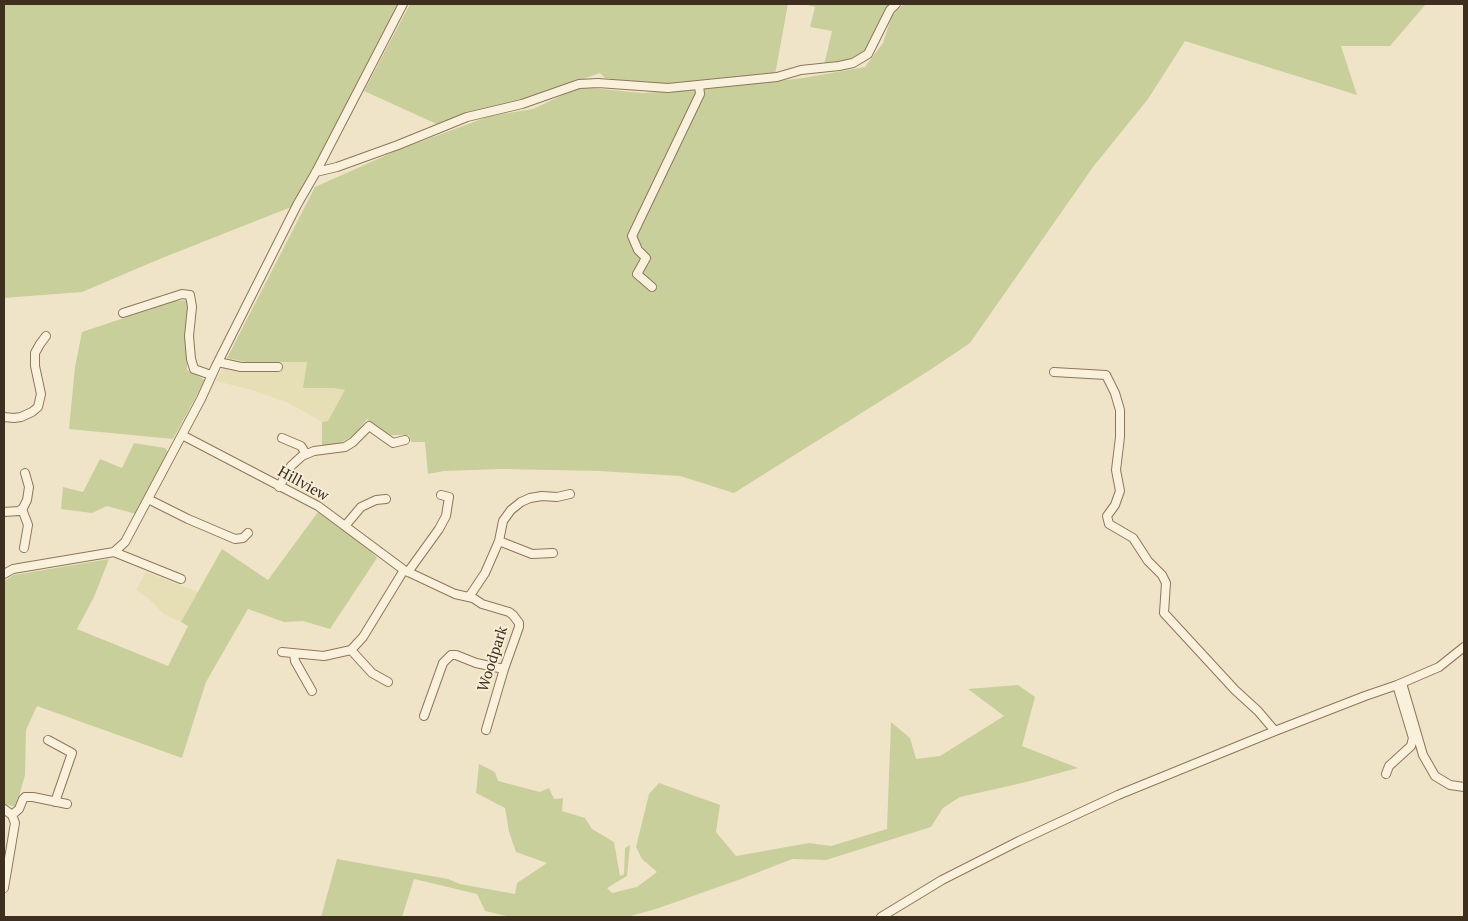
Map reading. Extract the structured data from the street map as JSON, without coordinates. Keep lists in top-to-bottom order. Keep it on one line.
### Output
{"streets":{"street":["Hillview","Woodpark"]},"crossings":[["Hillview","Woodpark"]]}
